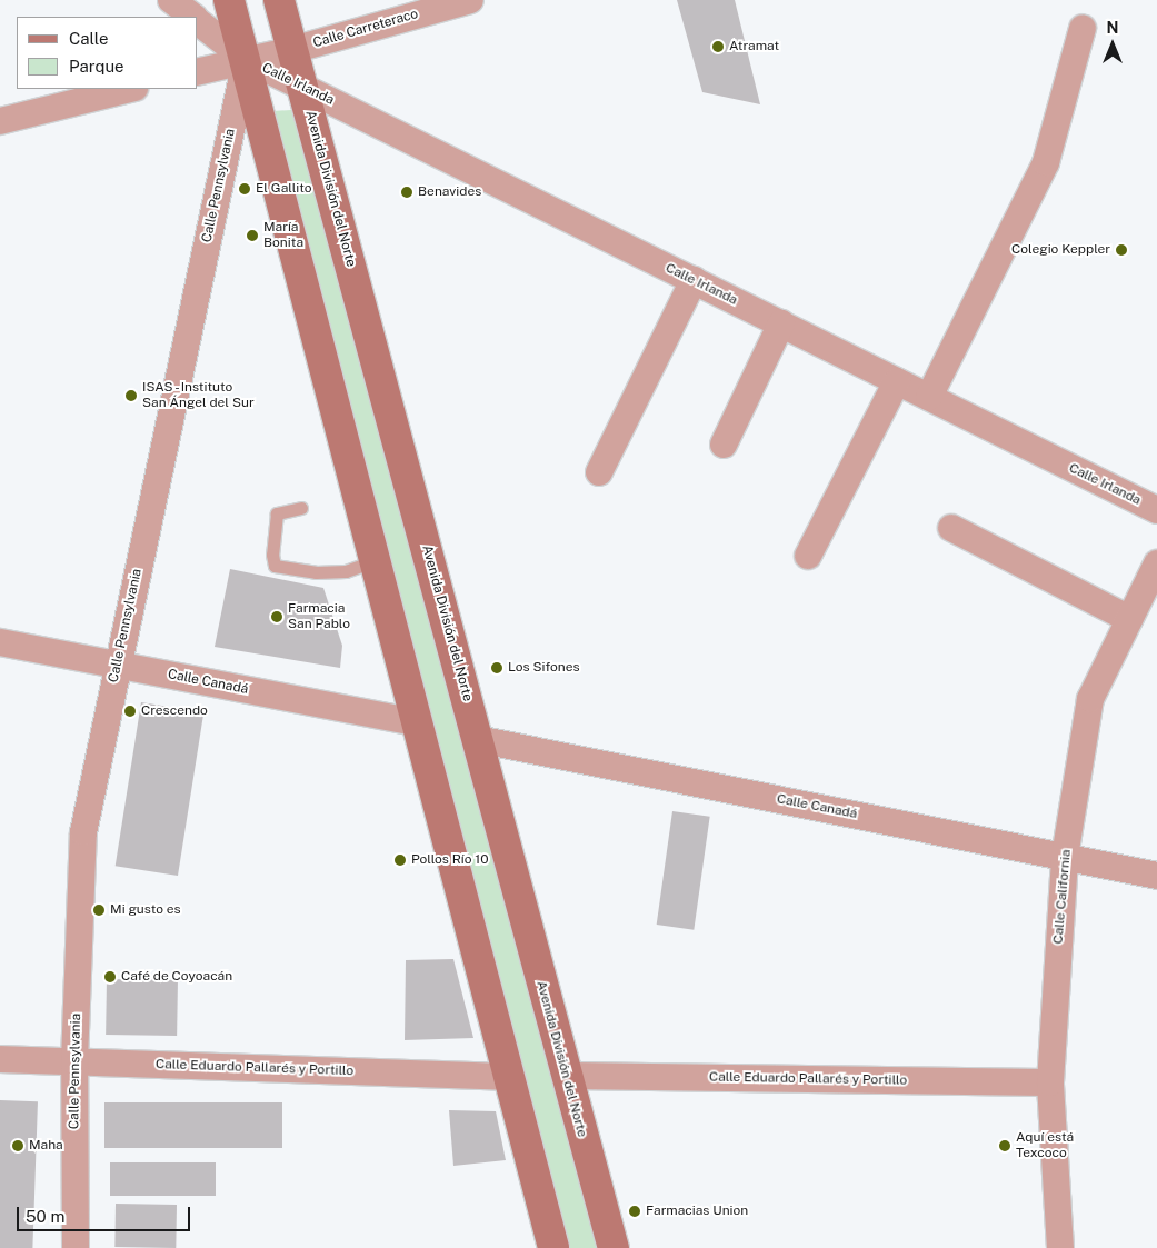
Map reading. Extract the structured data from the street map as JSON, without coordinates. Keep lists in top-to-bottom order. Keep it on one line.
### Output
{"streets":{"main road":["Avenida División del Norte"],"street":["Calle Carreteraco","Calle Irlanda","Calle Pennsylvania","Calle Canadá","Calle California","Calle Eduardo Pallarés y Portillo"]},"crossings":[["Calle Carreteraco","Avenida División del Norte"],["Calle Irlanda","Calle Pennsylvania"],["Calle Irlanda","Avenida División del Norte"],["Calle Pennsylvania","Calle Canadá"],["Calle Pennsylvania","Calle Eduardo Pallarés y Portillo"],["Avenida División del Norte","Calle Canadá"],["Avenida División del Norte","Calle Eduardo Pallarés y Portillo"],["Calle Canadá","Calle California"],["Calle California","Calle Eduardo Pallarés y Portillo"]],"places":["Atramat","El Gallito","Benavides","María Bonita","Colegio Keppler","ISAS - Instituto San Ángel del Sur","Farmacia San Pablo","Los Sifones","Crescendo","Pollos Río 10","Mi gusto es","Café de Coyoacán","Maha","Aquí está Texcoco","Farmacias Union"],"legend":["Calle","Parque"],"scale_bar":"50 m","north":"top"}
